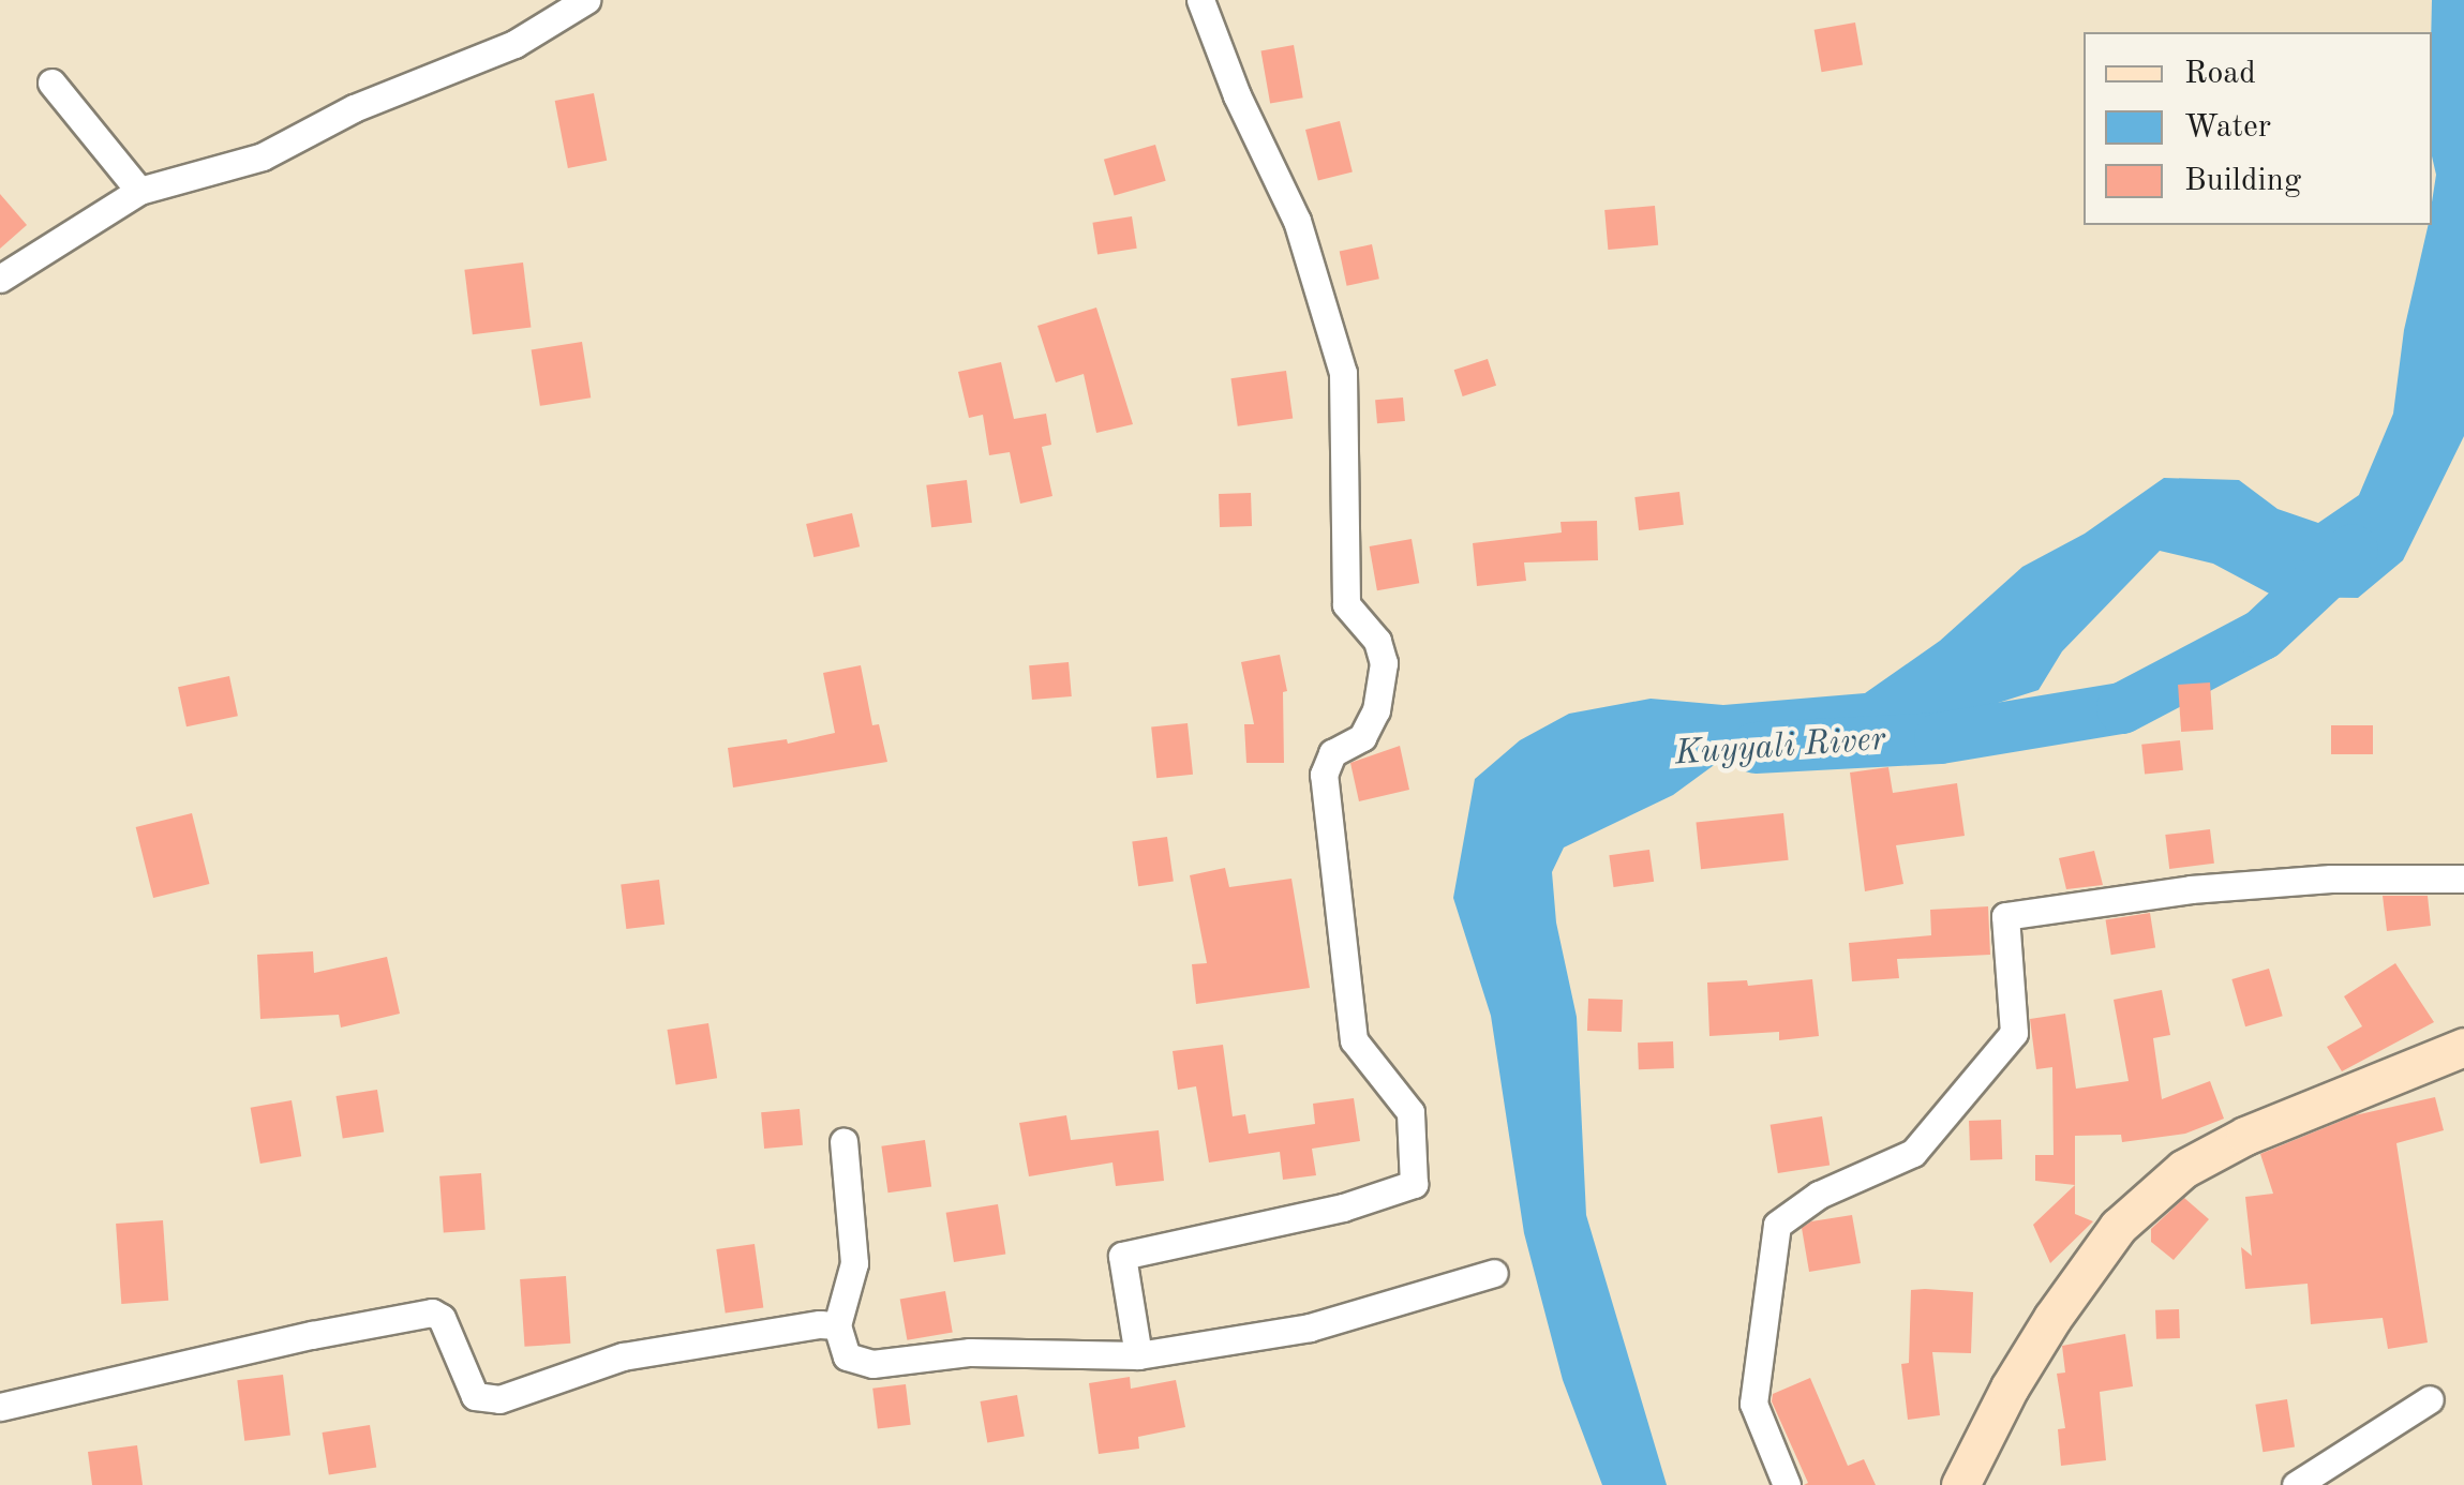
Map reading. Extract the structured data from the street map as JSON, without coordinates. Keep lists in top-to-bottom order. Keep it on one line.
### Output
{"water":["Kuyyali River"],"legend":["Road","Water","Building"]}
